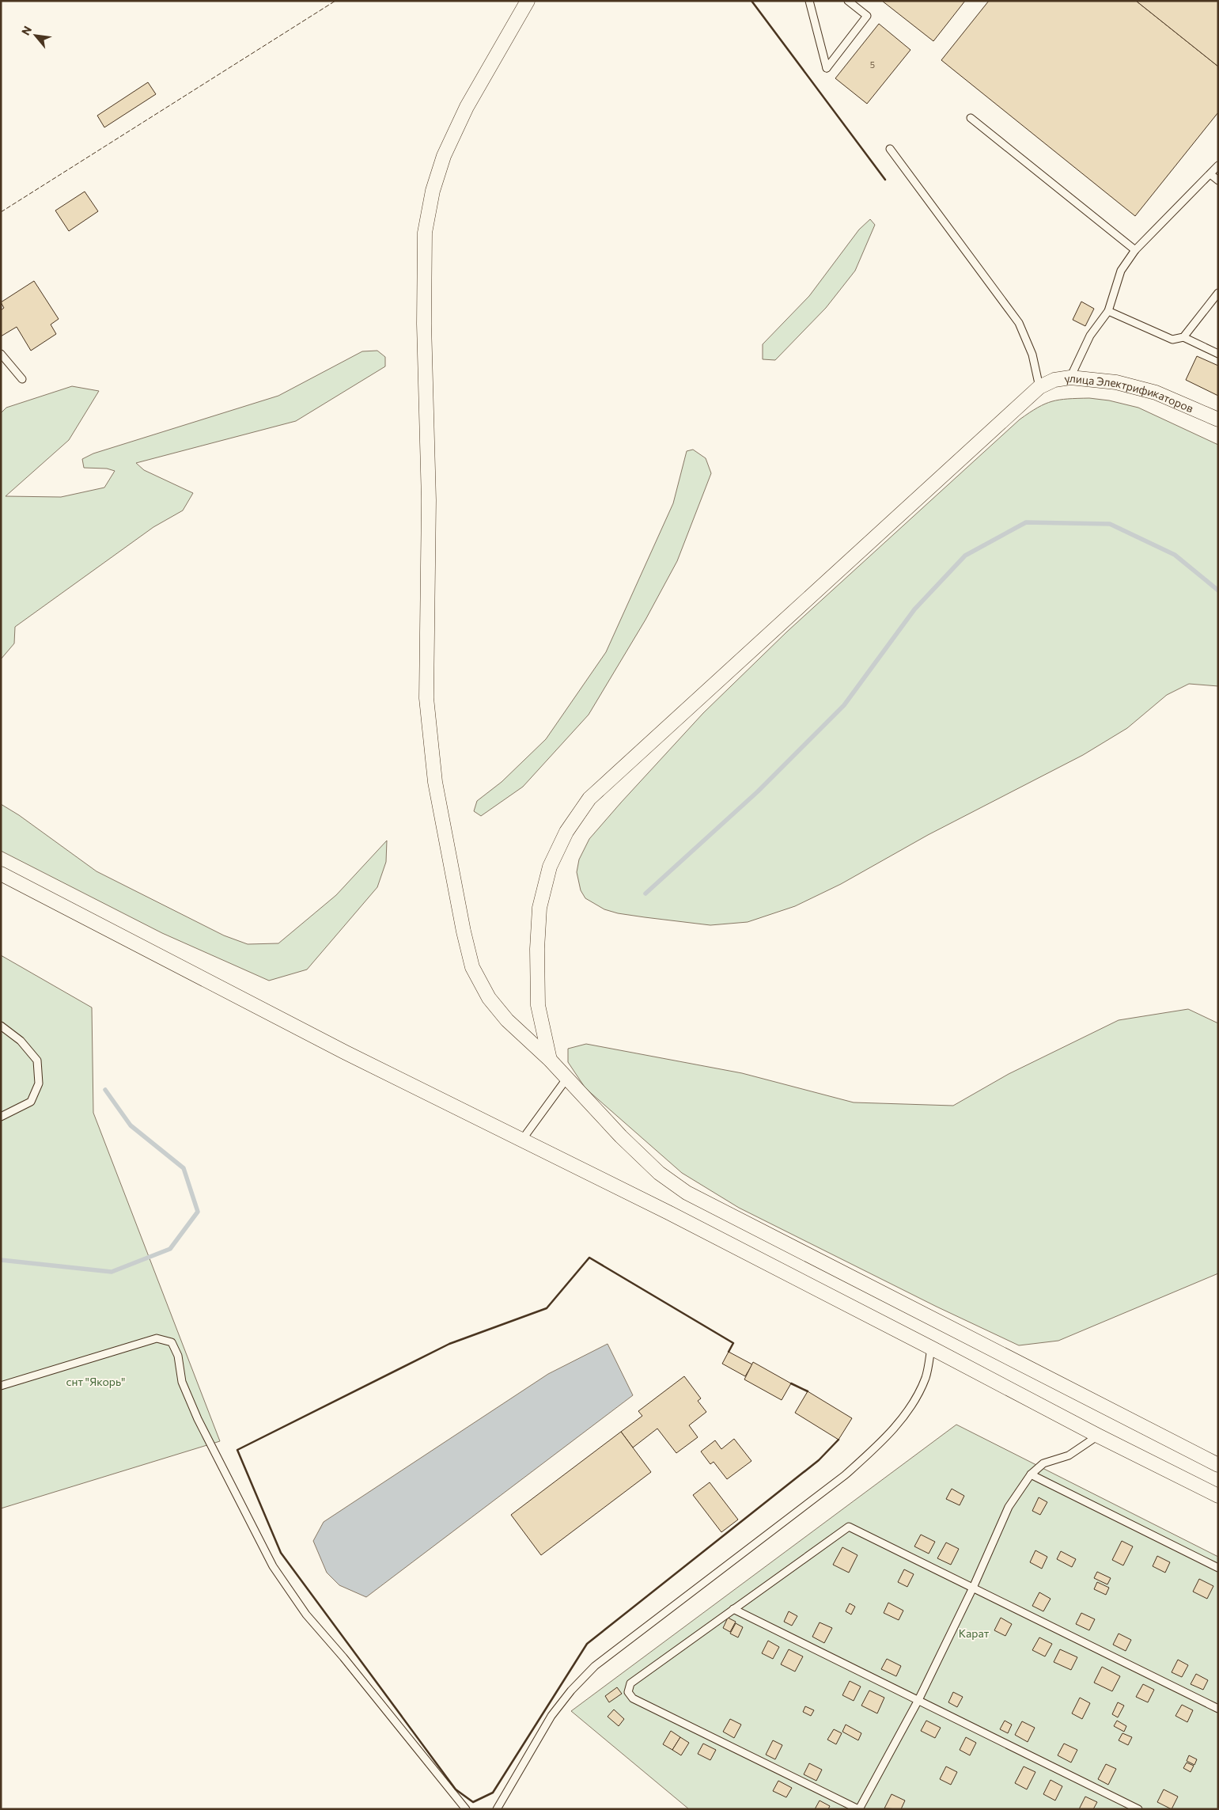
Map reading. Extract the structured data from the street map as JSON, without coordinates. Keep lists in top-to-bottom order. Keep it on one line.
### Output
{"streets":{"street":["улица Электрификаторов"]},"parks":["снт \"Якорь\"","Карат"],"house_numbers":["5"],"north":"top left"}
